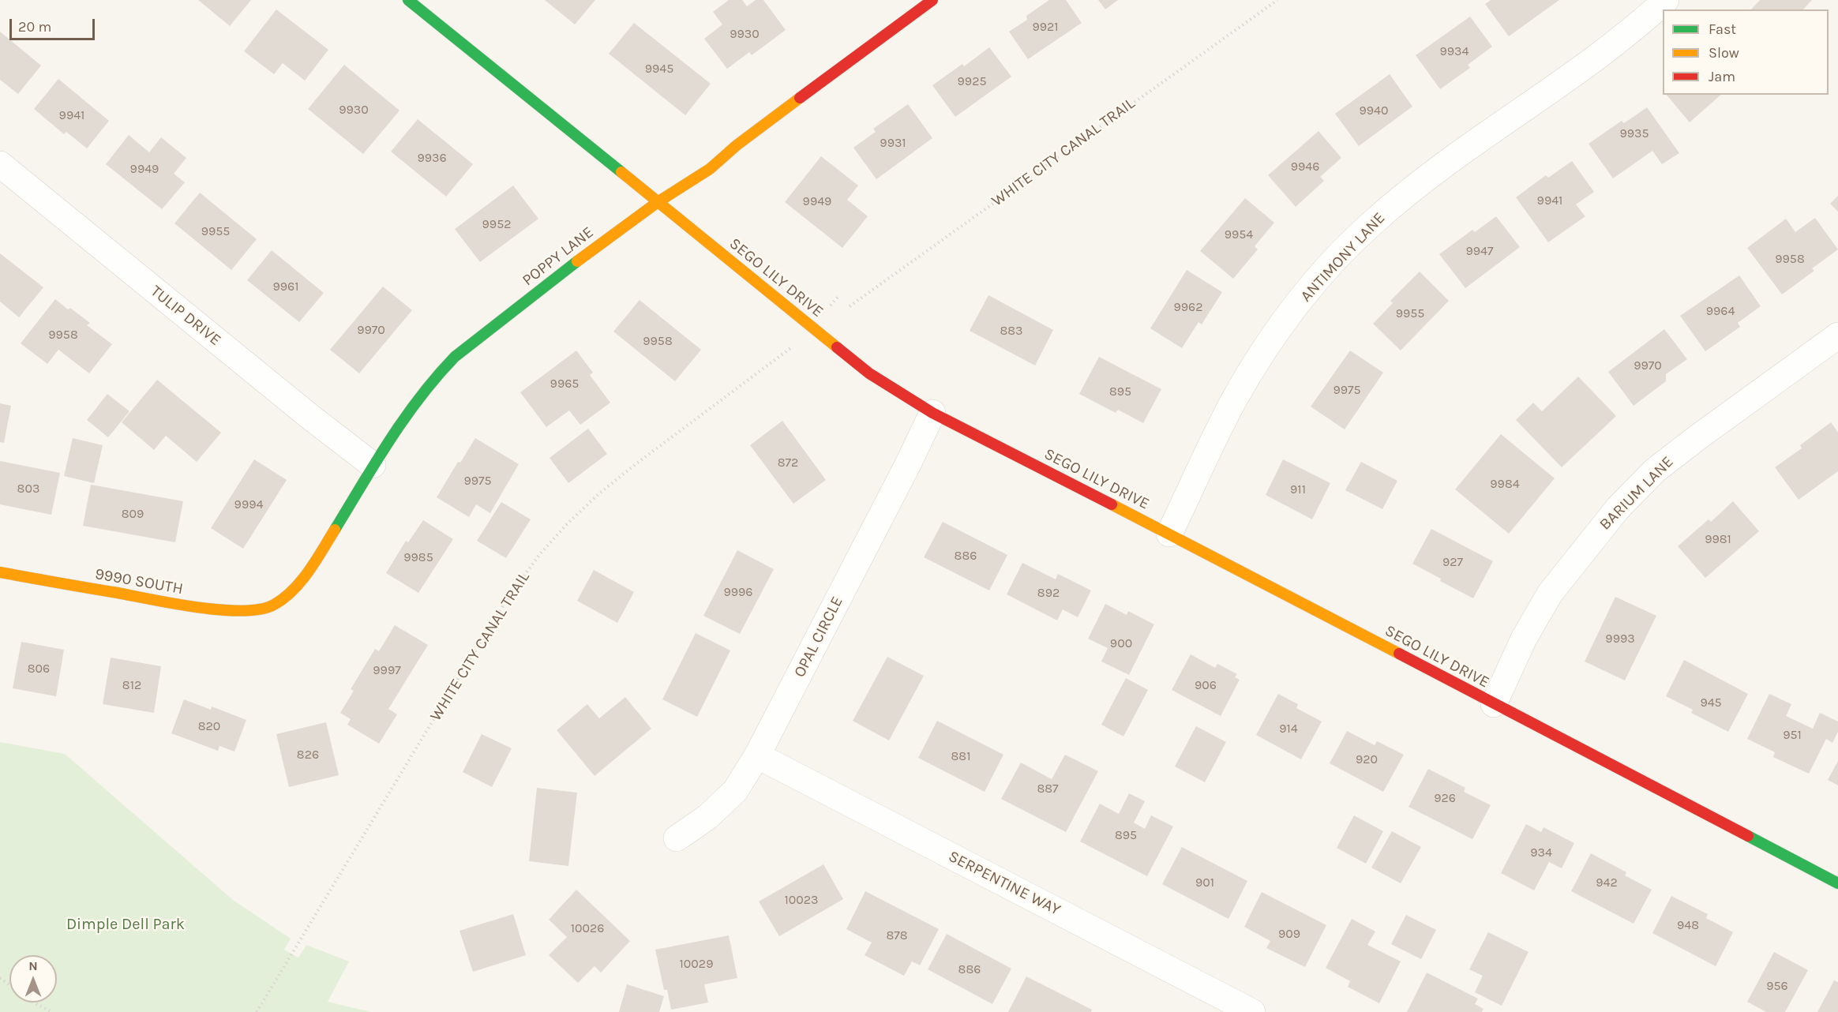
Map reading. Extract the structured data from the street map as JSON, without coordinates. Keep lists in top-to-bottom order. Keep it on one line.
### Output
{"streets":{"main road":["POPPY LANE","SEGO LILY DRIVE","9990 SOUTH"],"street":["ANTIMONY LANE","TULIP DRIVE","BARIUM LANE","OPAL CIRCLE","SERPENTINE WAY"],"path":["WHITE CITY CANAL TRAIL"]},"crossings":[["POPPY LANE","SEGO LILY DRIVE"],["POPPY LANE","TULIP DRIVE"],["POPPY LANE","9990 SOUTH"],["ANTIMONY LANE","SEGO LILY DRIVE"],["SEGO LILY DRIVE","BARIUM LANE"],["SEGO LILY DRIVE","OPAL CIRCLE"],["OPAL CIRCLE","SERPENTINE WAY"]],"parks":["Dimple Dell Park"],"house_numbers":["9921","9930","9934","9945","9925","9930","9940","9941","9935","9931","9936","9946","9949","9941","9949","9952","9955","9954","9947","9958","9961","9962","9964","9955","9970","883","9958","9958","9970","9965","9975","895","872","9975","9984","803","911","9994","809","9981","886","9985","927","9996","892","9993","900","806","9997","812","906","945","820","914","951","826","881","920","887","926","895","934","901","942","10023","948","10026","909","878","10029","886","956"],"legend":["Fast","Slow","Jam"],"scale_bar":"20 m","north":"top"}
